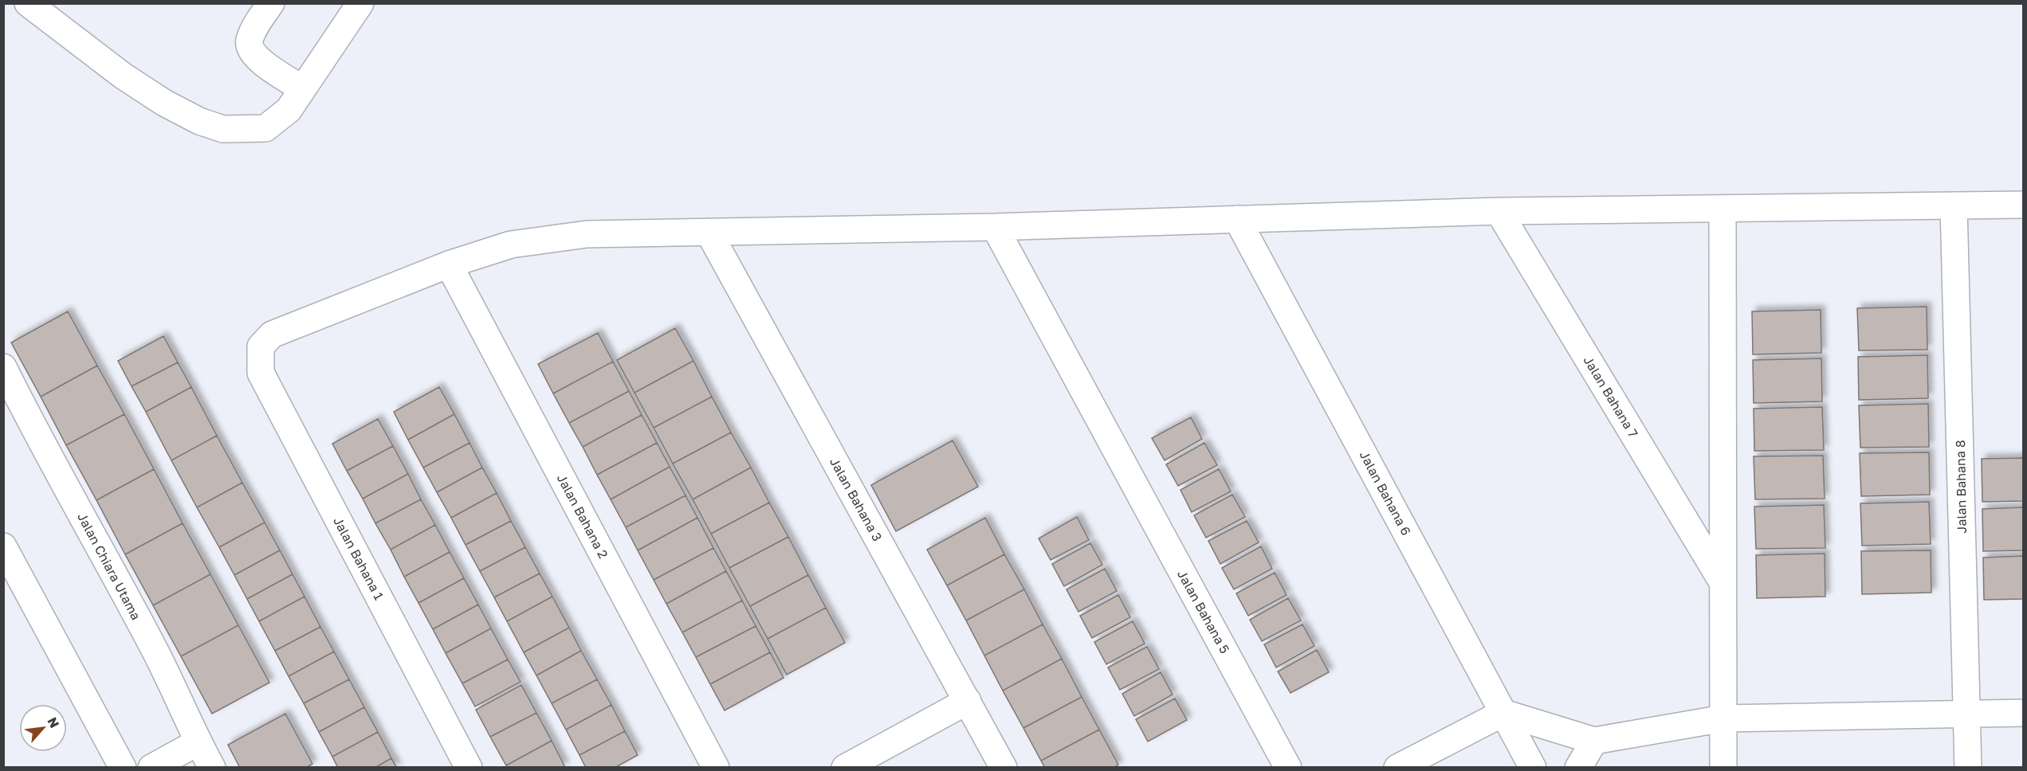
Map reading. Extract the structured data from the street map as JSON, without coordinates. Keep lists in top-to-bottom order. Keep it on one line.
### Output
{"streets":{"street":["Jalan Bahana 7","Jalan Bahana 8","Jalan Bahana 6","Jalan Bahana 3","Jalan Bahana 2","Jalan Bahana 1","Jalan Chiara Utama","Jalan Bahana 5"]},"crossings":[["Jalan Bahana 2","Jalan Bahana 1"]],"north":"top right"}
